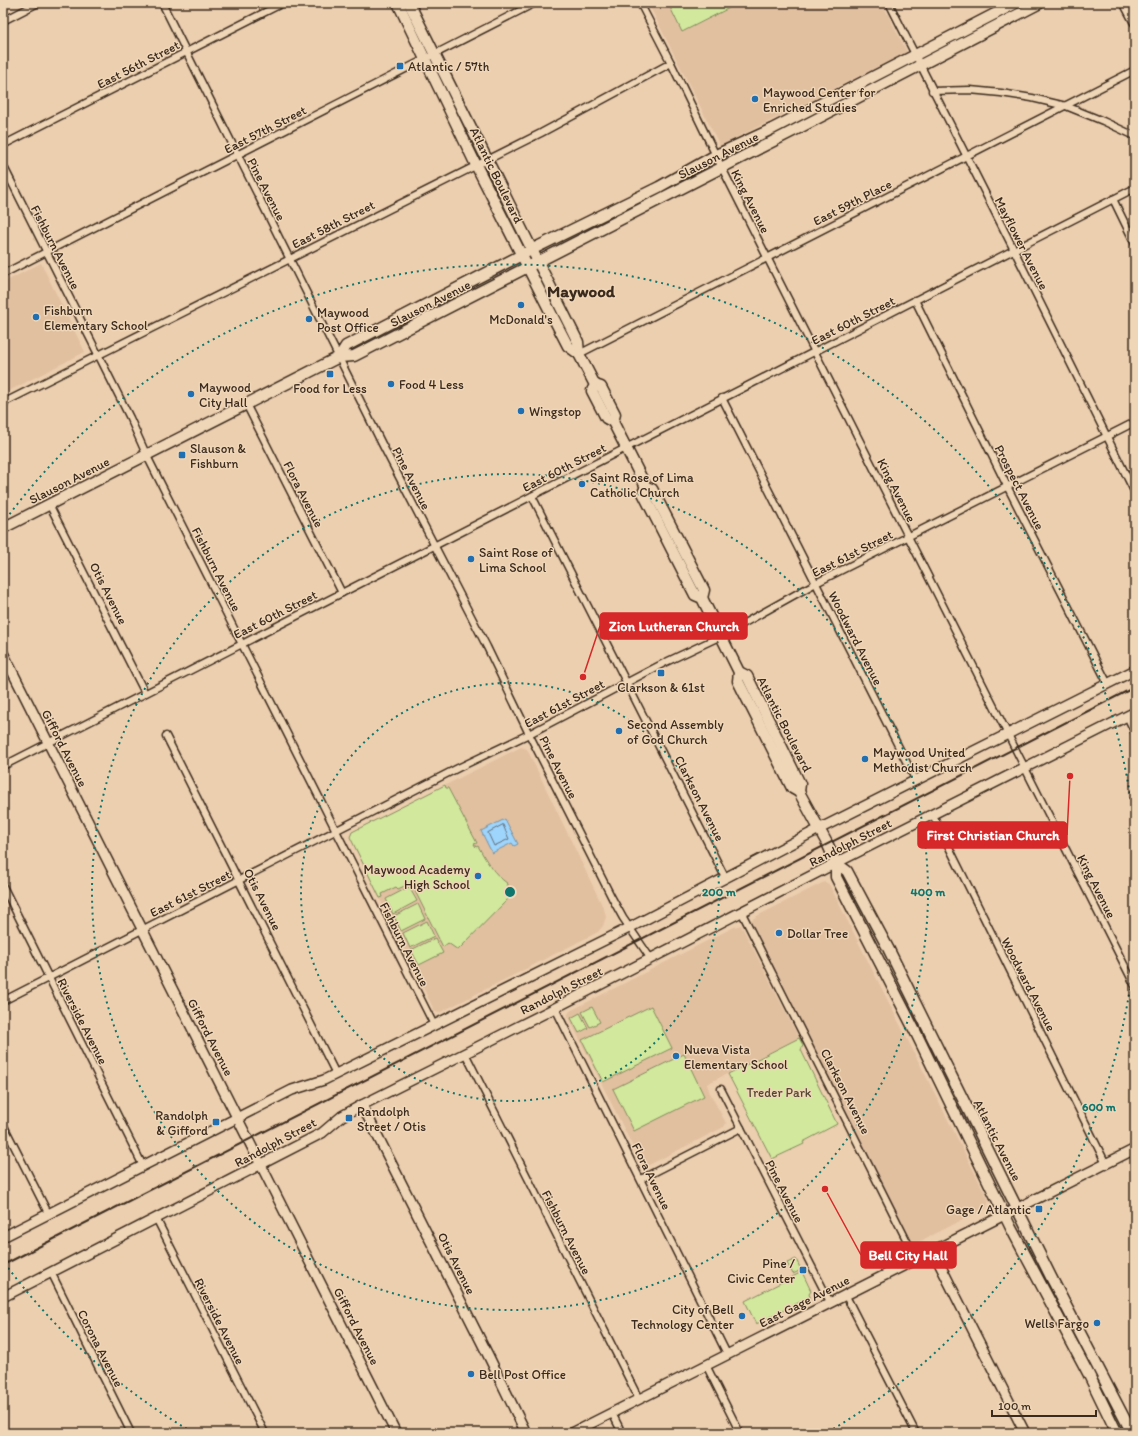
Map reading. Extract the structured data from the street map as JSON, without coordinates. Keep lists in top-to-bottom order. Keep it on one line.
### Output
{"streets":{"main road":["Slauson Avenue","Atlantic Boulevard","Atlantic Avenue"],"street":["East 56th Street","East 57th Street","Pine Avenue","King Avenue","East 59th Place","East 58th Street","Mayflower Avenue","Fishburn Avenue","East 60th Street","Prospect Avenue","Flora Avenue","East 61st Street","Otis Avenue","Woodward Avenue","Gifford Avenue","Clarkson Avenue","Randolph Street","Riverside Avenue","East Gage Avenue","Corona Avenue"]},"crossings":[["East 56th Street","Pine Avenue"],["East 57th Street","Atlantic Boulevard"],["East 57th Street","Pine Avenue"],["East 57th Street","Fishburn Avenue"],["Slauson Avenue","Atlantic Boulevard"],["Slauson Avenue","Pine Avenue"],["Slauson Avenue","King Avenue"],["Slauson Avenue","Mayflower Avenue"],["Slauson Avenue","Fishburn Avenue"],["Slauson Avenue","Flora Avenue"],["Slauson Avenue","Otis Avenue"],["Atlantic Boulevard","East 59th Place"],["Atlantic Boulevard","East 58th Street"],["Atlantic Boulevard","East 60th Street"],["Atlantic Boulevard","East 61st Street"],["Atlantic Boulevard","Randolph Street"],["Atlantic Boulevard","Atlantic Avenue"],["Pine Avenue","East 58th Street"],["Pine Avenue","East 60th Street"],["Pine Avenue","East 61st Street"],["Pine Avenue","Randolph Street"],["Pine Avenue","East Gage Avenue"],["King Avenue","East 59th Place"],["King Avenue","East 58th Street"],["King Avenue","East 60th Street"],["King Avenue","East 61st Street"],["King Avenue","Randolph Street"],["East 59th Place","Mayflower Avenue"],["East 58th Street","Fishburn Avenue"],["Mayflower Avenue","East 60th Street"],["Mayflower Avenue","East 61st Street"],["Fishburn Avenue","East 60th Street"],["Fishburn Avenue","East 61st Street"],["Fishburn Avenue","Randolph Street"],["Fishburn Avenue","East Gage Avenue"],["East 60th Street","Prospect Avenue"],["East 60th Street","Flora Avenue"],["East 60th Street","Otis Avenue"],["East 60th Street","Woodward Avenue"],["East 60th Street","Gifford Avenue"],["East 60th Street","Clarkson Avenue"],["Prospect Avenue","East 61st Street"],["Prospect Avenue","Randolph Street"],["Flora Avenue","Randolph Street"],["Flora Avenue","East Gage Avenue"],["East 61st Street","Otis Avenue"],["East 61st Street","Woodward Avenue"],["East 61st Street","Gifford Avenue"],["East 61st Street","Clarkson Avenue"],["East 61st Street","Riverside Avenue"],["Otis Avenue","Randolph Street"],["Woodward Avenue","Randolph Street"],["Woodward Avenue","East Gage Avenue"],["Gifford Avenue","Randolph Street"],["Clarkson Avenue","Randolph Street"],["Clarkson Avenue","East Gage Avenue"],["Randolph Street","Riverside Avenue"],["Randolph Street","Atlantic Avenue"],["Randolph Street","Corona Avenue"],["Atlantic Avenue","East Gage Avenue"]],"districts":["Maywood"],"parks":["Treder Park"],"places":{"transit":["Atlantic / 57th","Food for Less","Slauson & Fishburn","Clarkson & 61st","Randolph Street / Otis","Randolph & Gifford","Gage / Atlantic","Pine / Civic Center"],"other":["Maywood Center for Enriched Studies","McDonald's","Fishburn Elementary School","Maywood Post Office","Food 4 Less","Maywood City Hall","Wingstop","Saint Rose of Lima Catholic Church","Saint Rose of Lima School","Zion Lutheran Church","Second Assembly of God Church","Maywood United Methodist Church","First Christian Church","Maywood Academy High School","Dollar Tree","Nueva Vista Elementary School","Bell City Hall","City of Bell Technology Center","Wells Fargo","Bell Post Office"]},"scale_bar":"100 m","rings":["200 m","400 m","600 m"]}
